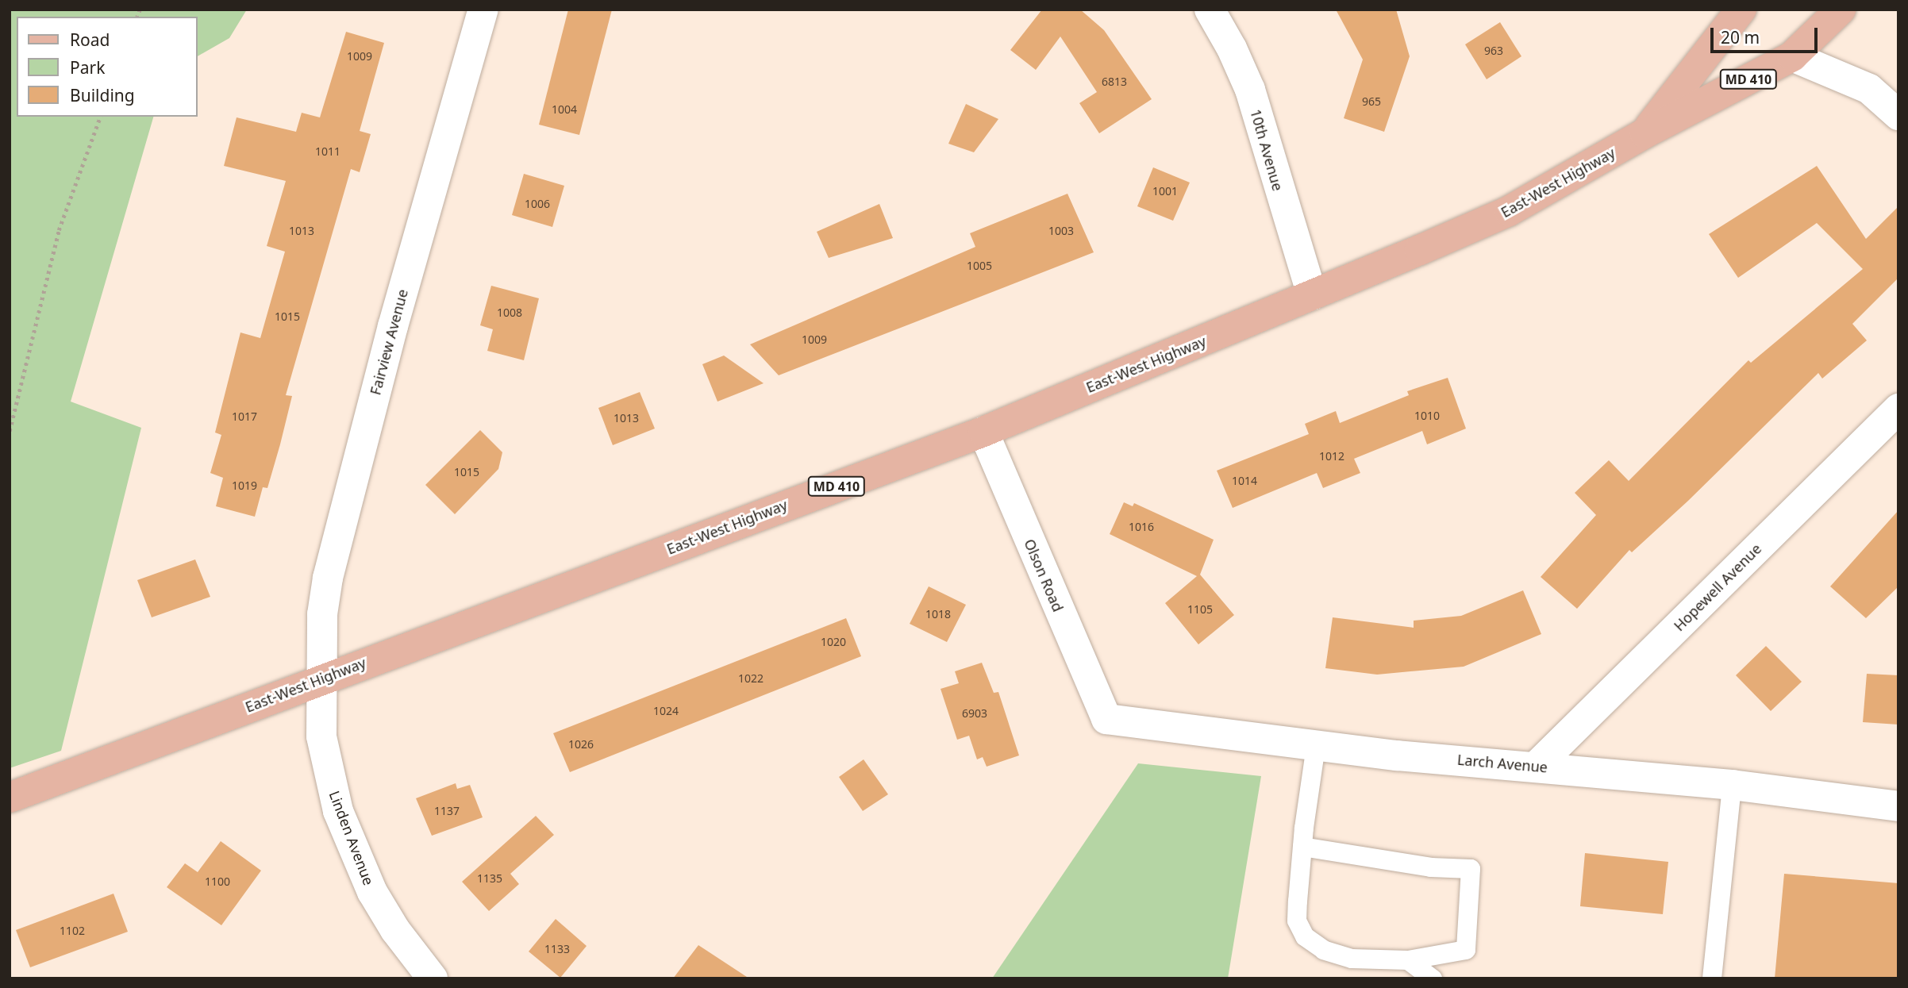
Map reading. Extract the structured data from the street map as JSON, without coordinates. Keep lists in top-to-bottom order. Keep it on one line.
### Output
{"streets":{"main road":["MD 410","East-West Highway"],"street":["10th Avenue","Fairview Avenue","Olson Road","Hopewell Avenue","Larch Avenue","Linden Avenue"]},"crossings":[["10th Avenue","East-West Highway"],["East-West Highway","Fairview Avenue"],["East-West Highway","Olson Road"],["East-West Highway","Linden Avenue"],["Fairview Avenue","Linden Avenue"],["Olson Road","Larch Avenue"],["Hopewell Avenue","Larch Avenue"]],"house_numbers":["963","1009","6813","965","1004","1011","1001","1006","1013","1003","1005","1008","1015","1009","1010","1017","1013","1012","1015","1014","1019","1016","1105","1018","1020","1022","1024","6903","1026","1137","1135","1100","1102","1133"],"legend":["Road","Park","Building"],"scale_bar":"20 m"}
